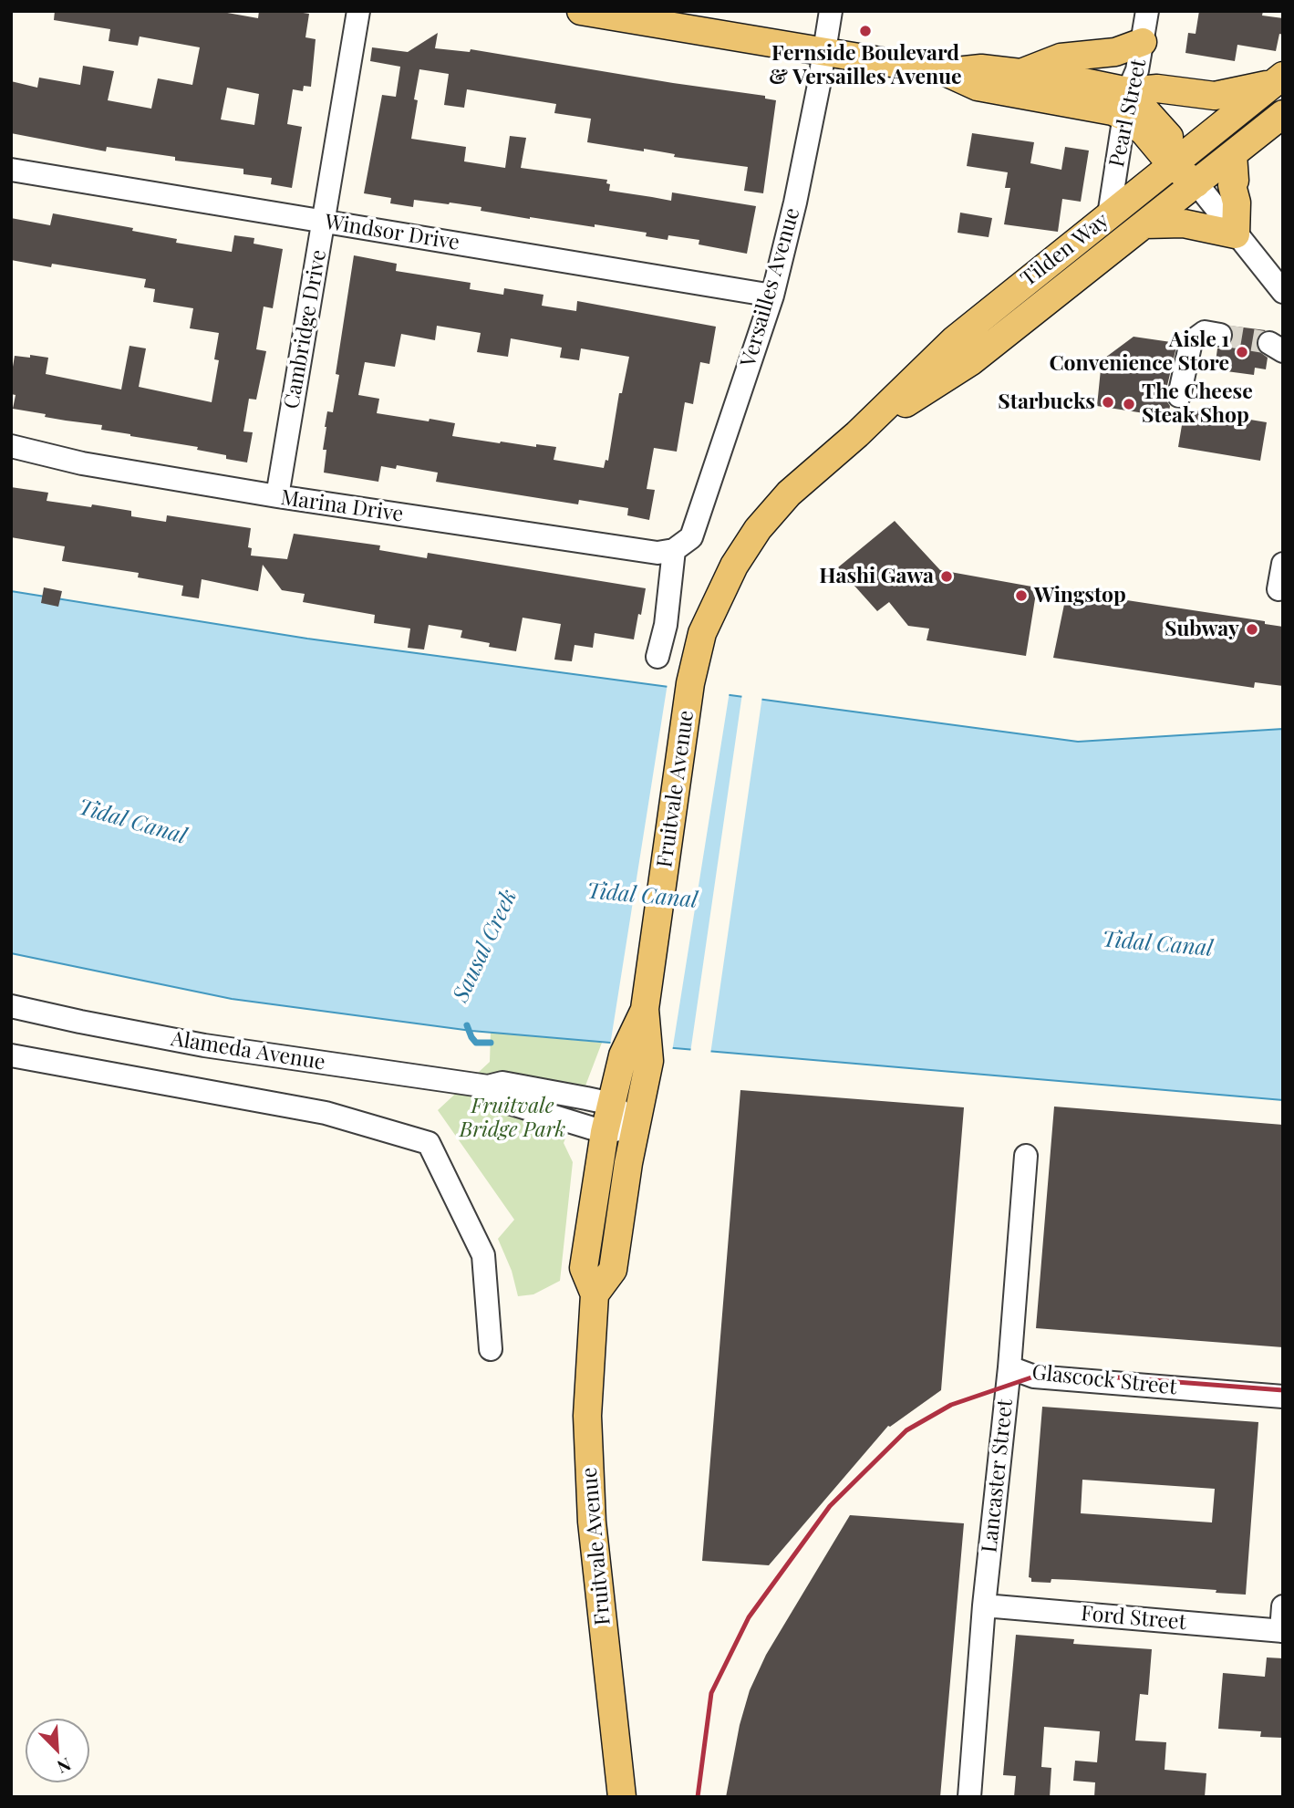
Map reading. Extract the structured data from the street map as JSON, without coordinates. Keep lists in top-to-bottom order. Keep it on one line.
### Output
{"streets":{"main road":["Tilden Way","Fruitvale Avenue"],"street":["Pearl Street","Windsor Drive","Versailles Avenue","Cambridge Drive","Marina Drive","Alameda Avenue","Glascock Street","Lancaster Street","Ford Street"]},"crossings":[["Pearl Street","Tilden Way"],["Windsor Drive","Versailles Avenue"],["Windsor Drive","Cambridge Drive"],["Tilden Way","Fruitvale Avenue"],["Versailles Avenue","Marina Drive"],["Cambridge Drive","Marina Drive"],["Fruitvale Avenue","Alameda Avenue"],["Glascock Street","Lancaster Street"],["Lancaster Street","Ford Street"]],"water":["Tidal Canal","Sausal Creek"],"parks":["Fruitvale Bridge Park"],"places":["Fernside Boulevard & Versailles Avenue","Aisle 1 Convenience Store","Starbucks","The Cheese Steak Shop","Hashi Gawa","Wingstop","Subway"],"north":"bottom right"}
